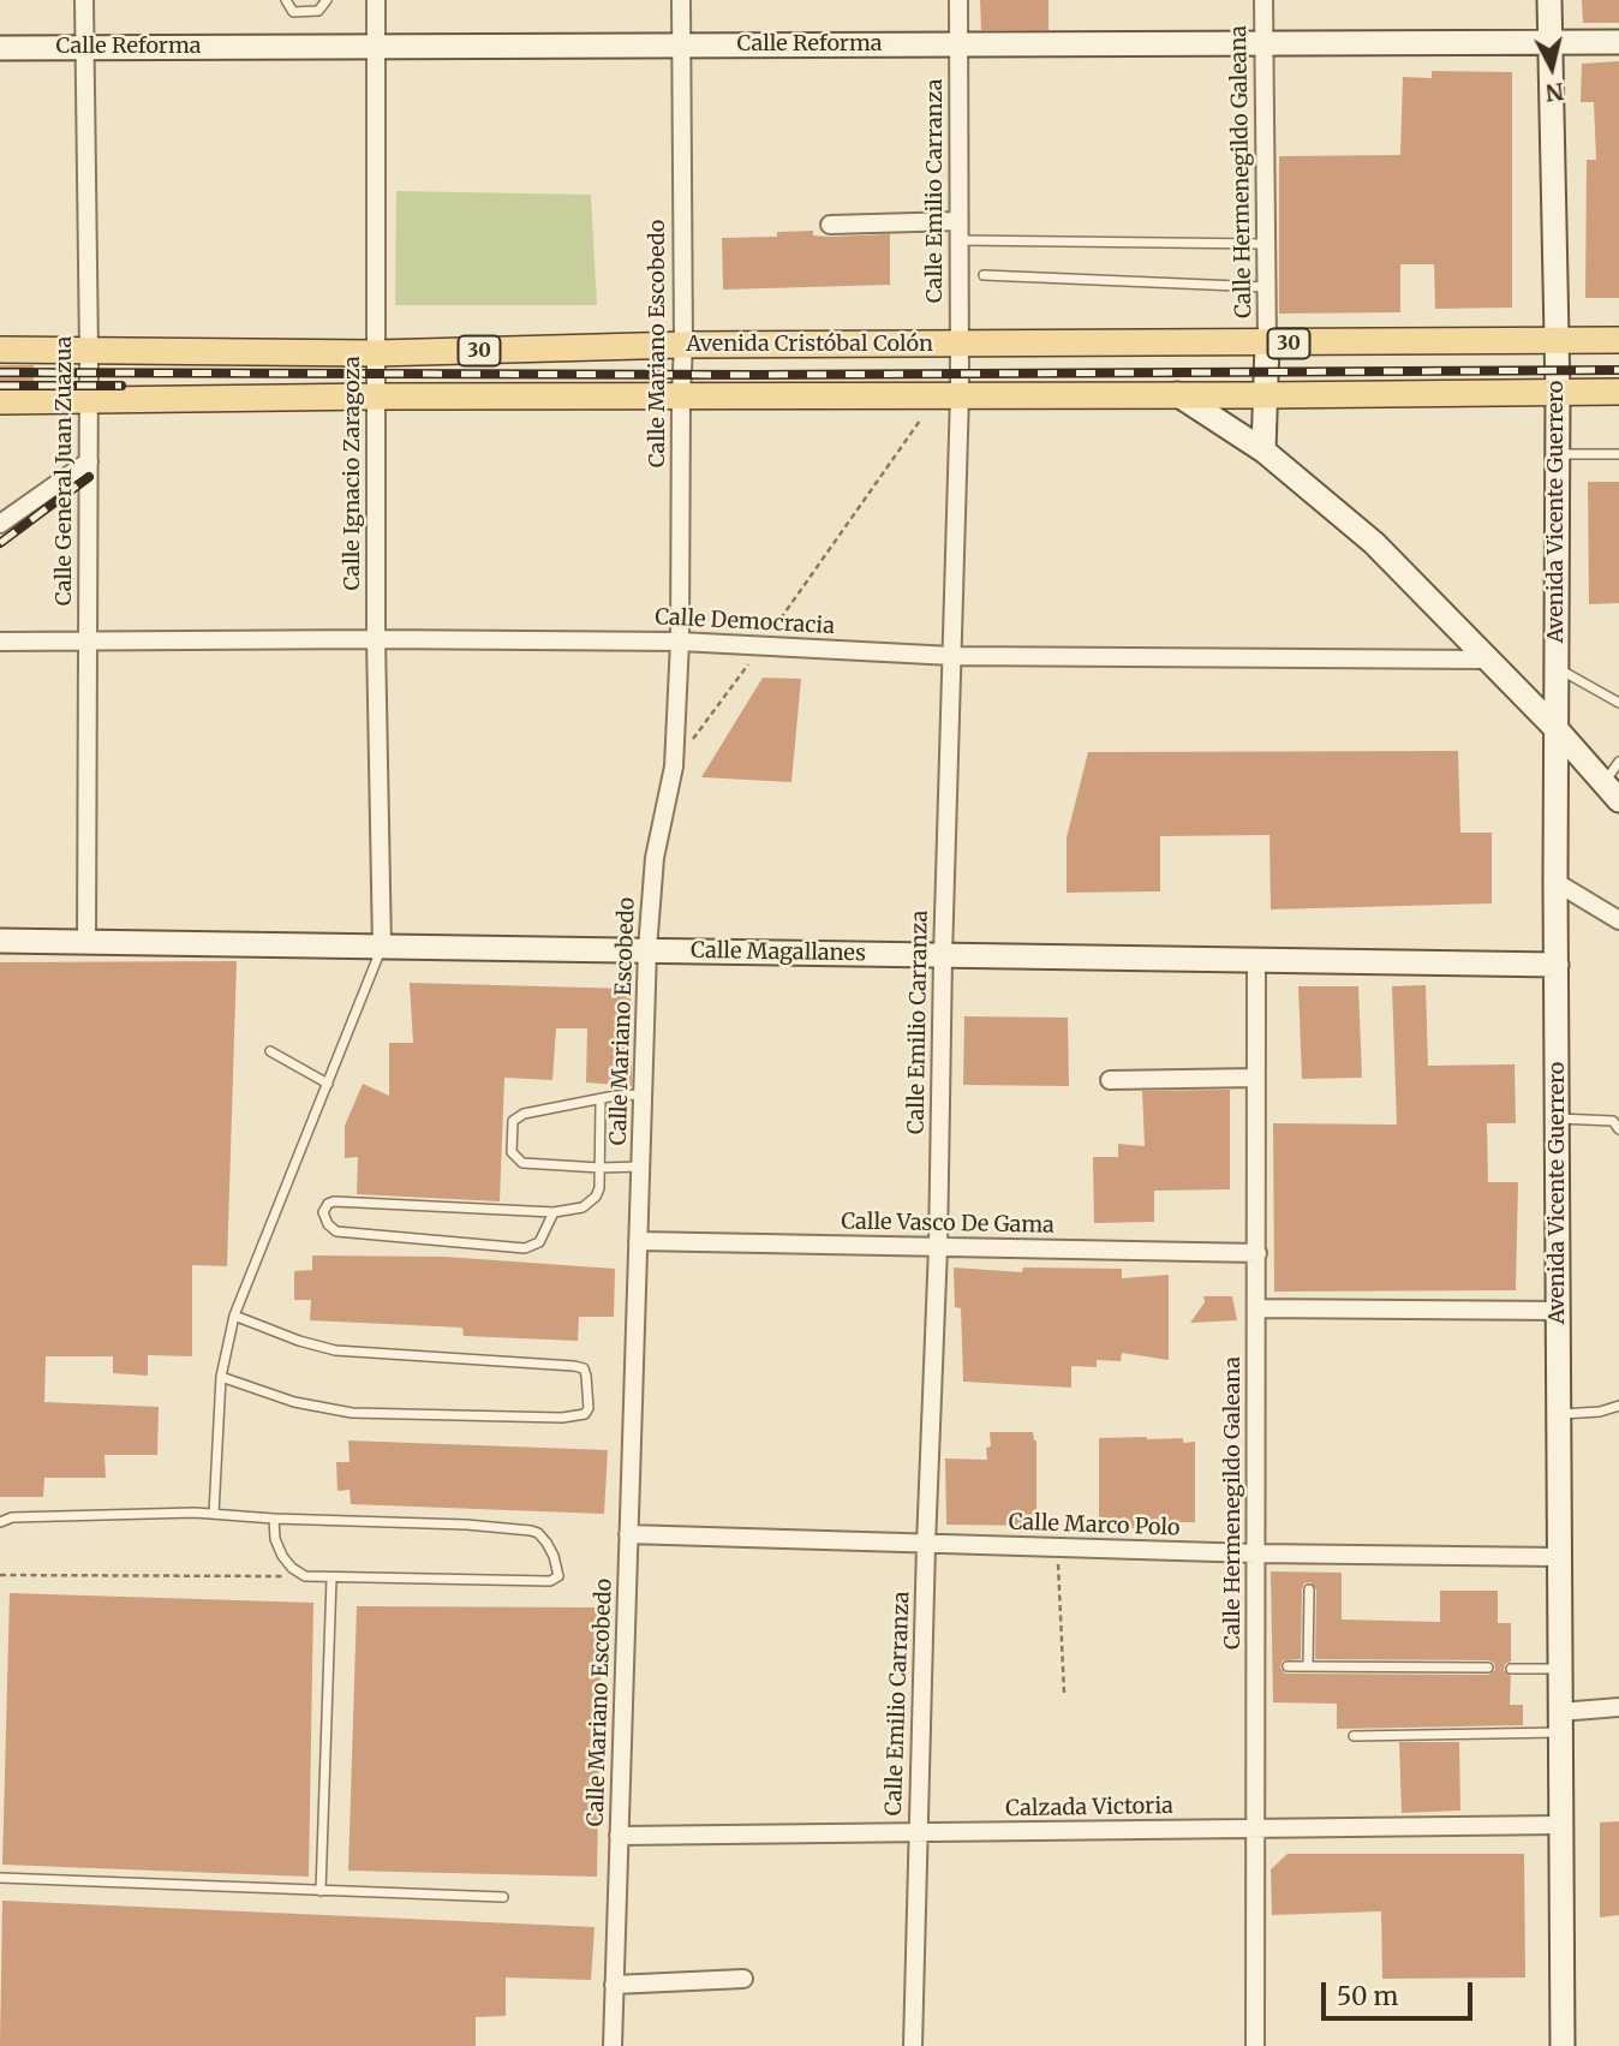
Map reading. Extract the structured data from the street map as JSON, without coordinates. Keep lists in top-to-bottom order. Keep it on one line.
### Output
{"streets":{"main road":["30","Avenida Cristóbal Colón"],"street":["Calle Reforma","Calle Hermenegildo Galeana","Calle Emilio Carranza","Calle Mariano Escobedo","Calle General Juan Zuazua","Calle Ignacio Zaragoza","Avenida Vicente Guerrero","Calle Democracia","Calle Magallanes","Calle Vasco De Gama","Calle Marco Polo","Calzada Victoria"]},"crossings":[["Calle Reforma","Calle Hermenegildo Galeana"],["Calle Reforma","Calle Emilio Carranza"],["Calle Reforma","Calle Mariano Escobedo"],["Calle Reforma","Calle General Juan Zuazua"],["Calle Reforma","Calle Ignacio Zaragoza"],["Calle Reforma","Avenida Vicente Guerrero"],["Calle Hermenegildo Galeana","Avenida Cristóbal Colón"],["Calle Hermenegildo Galeana","Calle Magallanes"],["Calle Hermenegildo Galeana","Calle Vasco De Gama"],["Calle Hermenegildo Galeana","Calle Marco Polo"],["Calle Hermenegildo Galeana","Calzada Victoria"],["Calle Emilio Carranza","30"],["Calle Emilio Carranza","Avenida Cristóbal Colón"],["Calle Emilio Carranza","Calle Democracia"],["Calle Emilio Carranza","Calle Magallanes"],["Calle Emilio Carranza","Calle Vasco De Gama"],["Calle Emilio Carranza","Calle Marco Polo"],["Calle Emilio Carranza","Calzada Victoria"],["Calle Mariano Escobedo","30"],["Calle Mariano Escobedo","Avenida Cristóbal Colón"],["Calle Mariano Escobedo","Calle Democracia"],["Calle Mariano Escobedo","Calle Magallanes"],["Calle Mariano Escobedo","Calle Vasco De Gama"],["Calle Mariano Escobedo","Calle Marco Polo"],["Calle Mariano Escobedo","Calzada Victoria"],["30","Calle General Juan Zuazua"],["30","Calle Ignacio Zaragoza"],["30","Avenida Vicente Guerrero"],["Avenida Cristóbal Colón","Calle General Juan Zuazua"],["Avenida Cristóbal Colón","Calle Ignacio Zaragoza"],["Avenida Cristóbal Colón","Avenida Vicente Guerrero"],["Calle General Juan Zuazua","Calle Democracia"],["Calle General Juan Zuazua","Calle Magallanes"],["Calle Ignacio Zaragoza","Calle Democracia"],["Calle Ignacio Zaragoza","Calle Magallanes"],["Avenida Vicente Guerrero","Calle Magallanes"],["Avenida Vicente Guerrero","Calle Marco Polo"],["Avenida Vicente Guerrero","Calzada Victoria"]],"scale_bar":"50 m","north":"bottom"}
